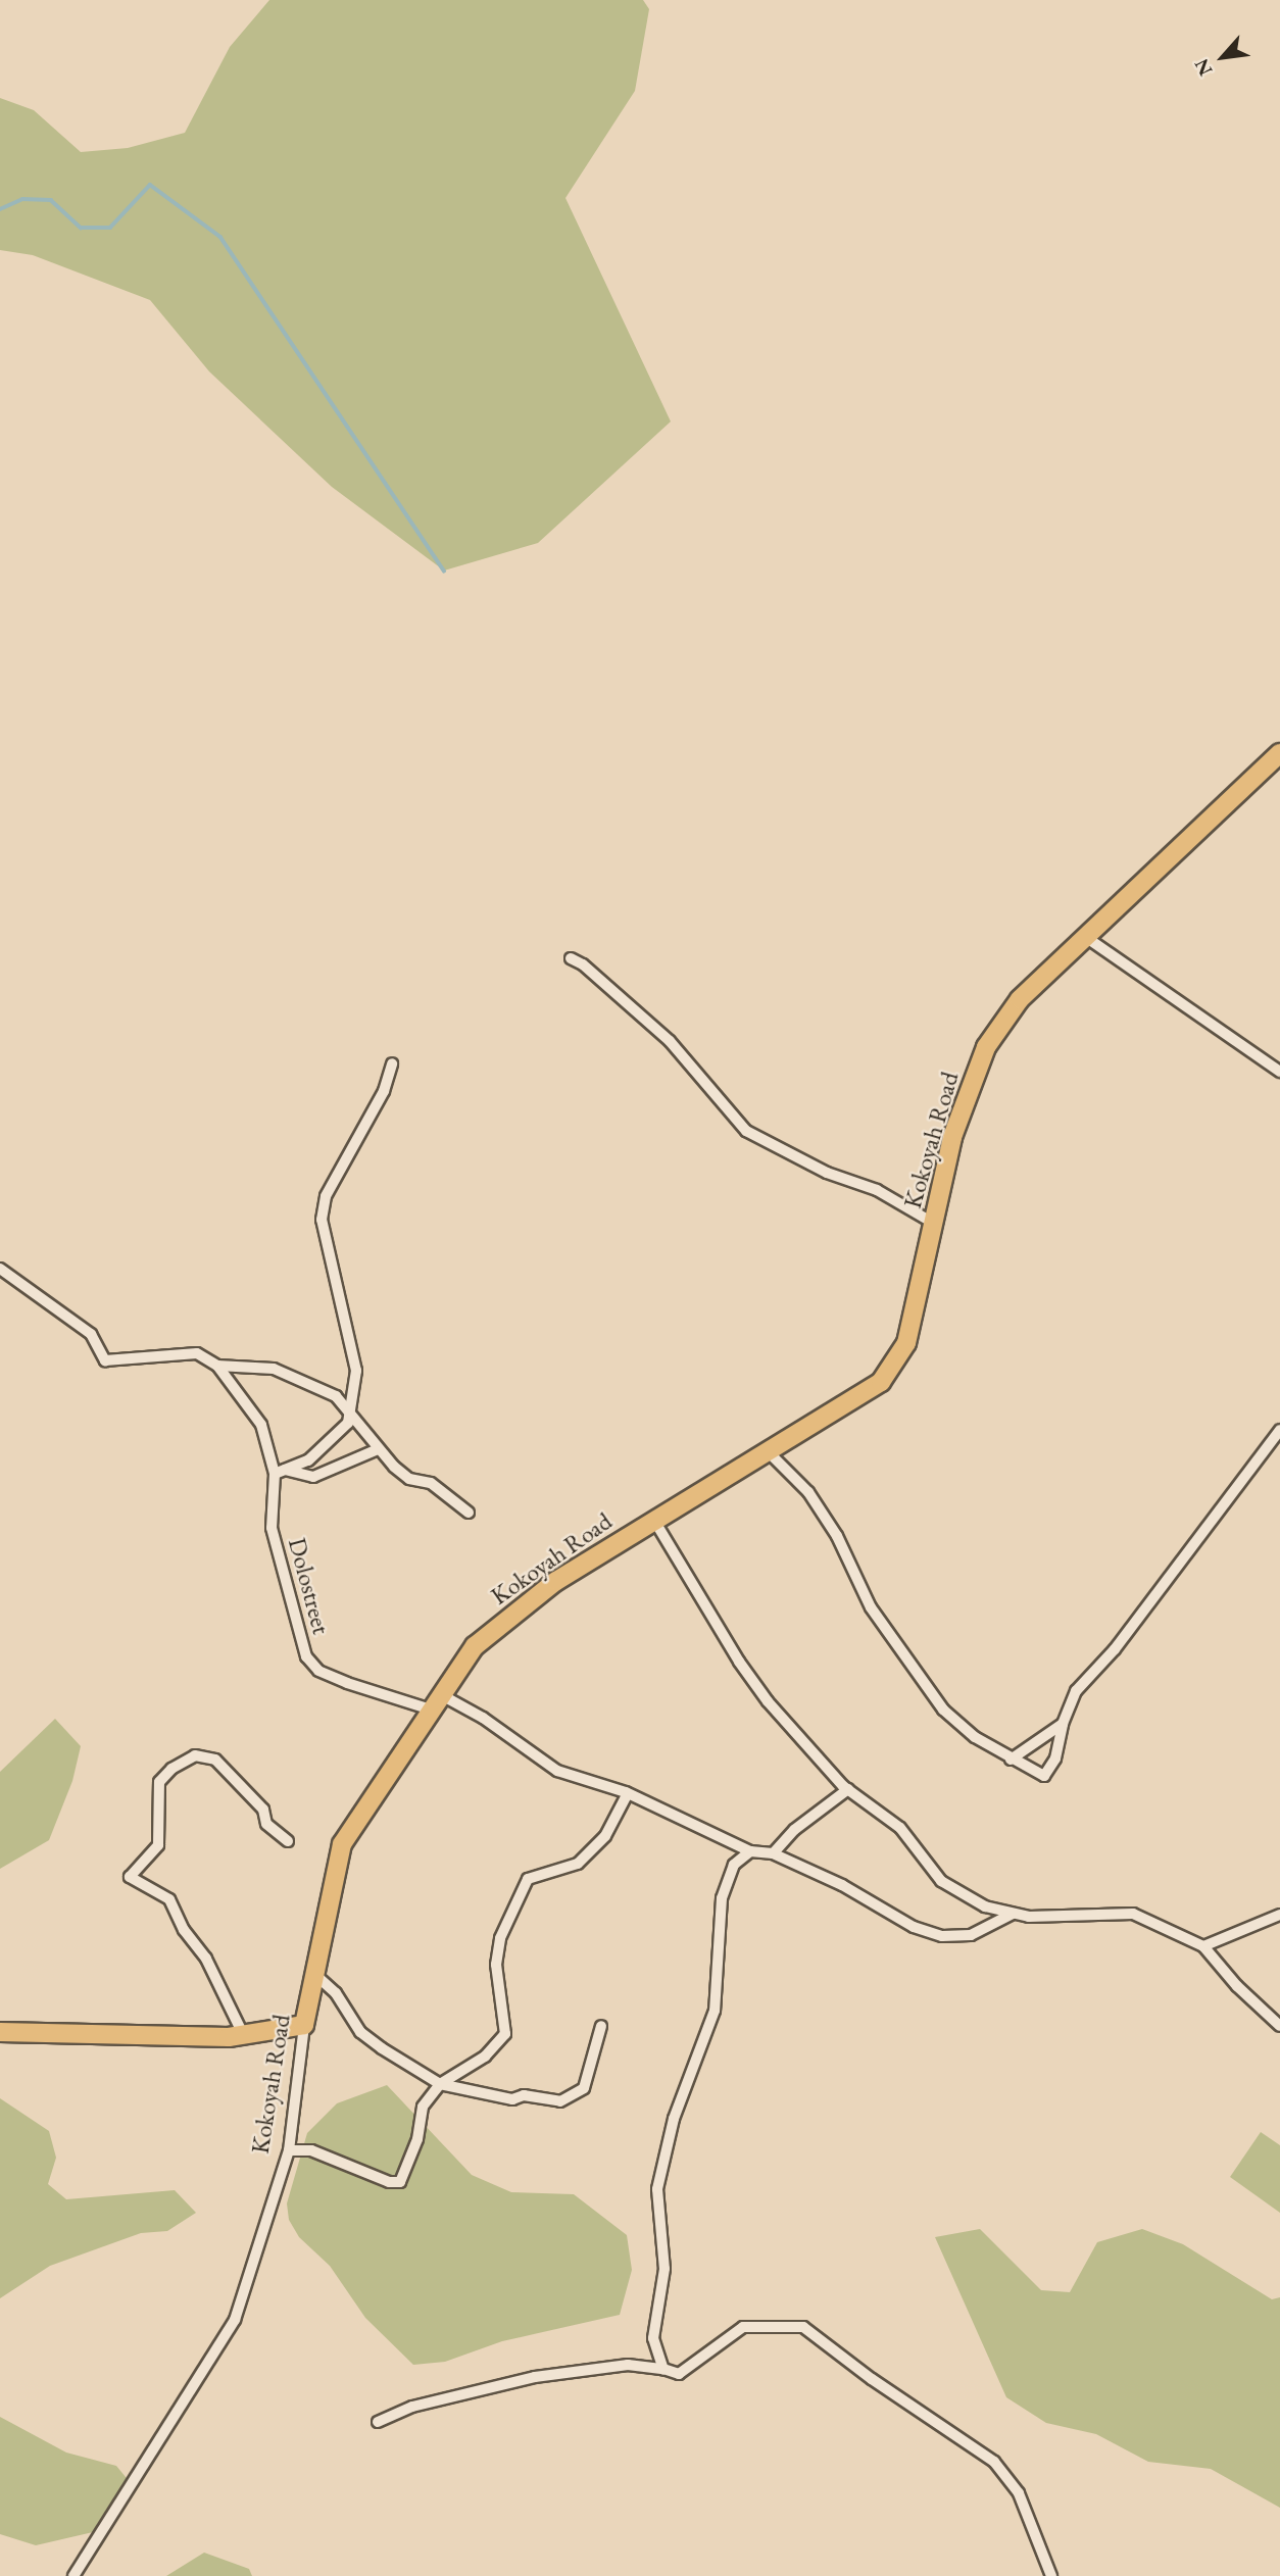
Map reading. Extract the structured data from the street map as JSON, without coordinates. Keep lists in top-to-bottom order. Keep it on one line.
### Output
{"streets":{"main road":["Kokoyah Road"],"street":["Dolostreet"]},"crossings":[["Kokoyah Road","Dolostreet"]],"north":"bottom left"}
